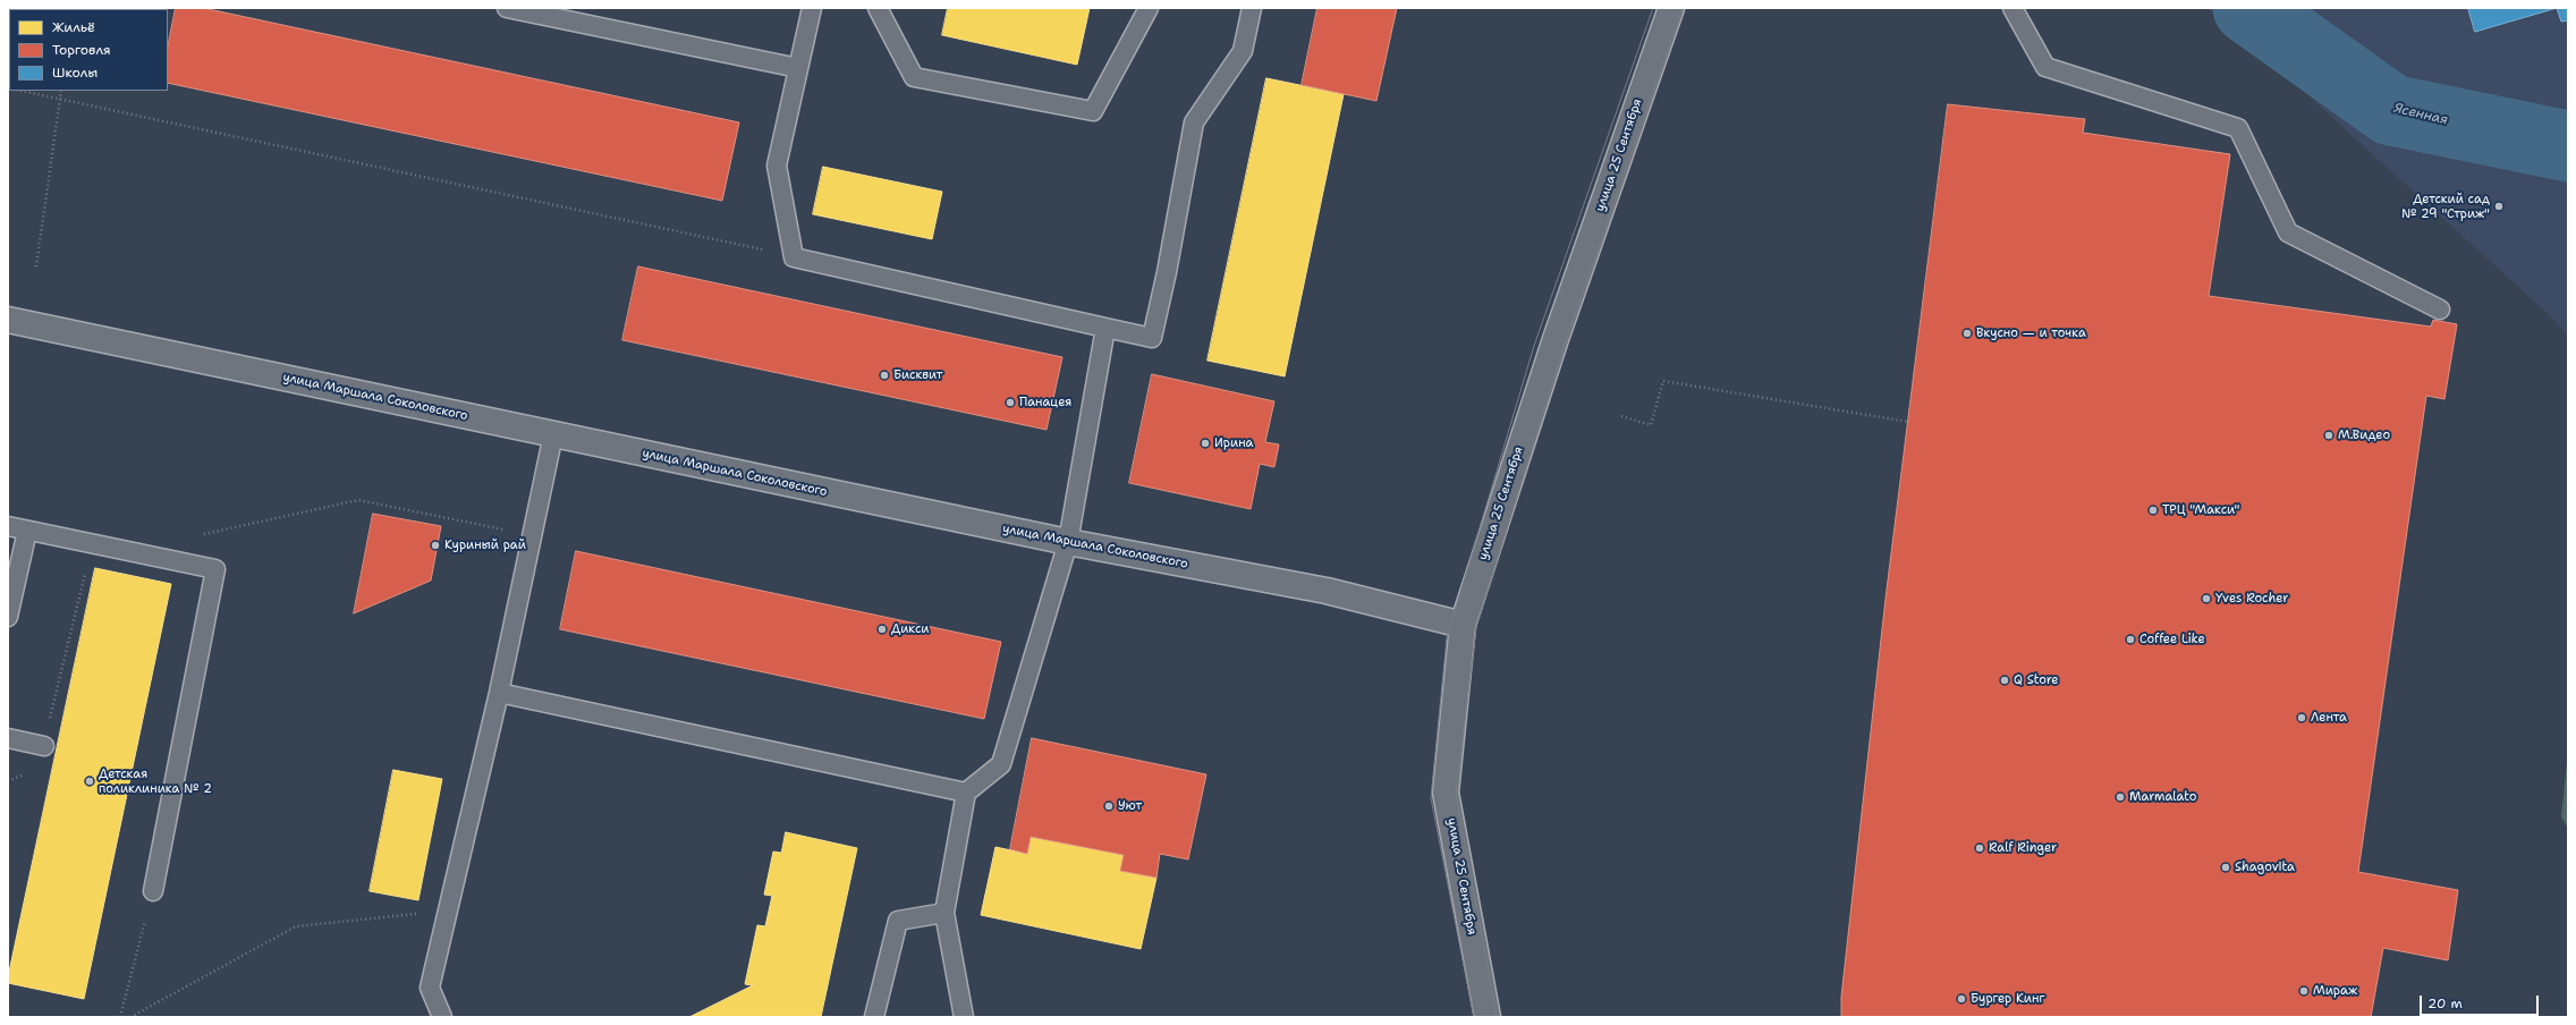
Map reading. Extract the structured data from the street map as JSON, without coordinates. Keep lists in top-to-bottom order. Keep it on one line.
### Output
{"streets":{"street":["улица 25 Сентября","улица Маршала Соколовского"]},"crossings":[["улица 25 Сентября","улица Маршала Соколовского"]],"water":["Ясенная"],"places":["Детский сад № 29 \"Стриж\"","Вкусно — и точка","Бисквит","Панацея","М.Видео","Ирина","ТРЦ \"Макси\"","Куриный рай","Yves Rocher","Дикси","Coffee Like","Q Store","Лента","Детская поликлиника № 2","Marmalato","Уют","Ralf Ringer","Shagovita","Мираж","Бургер Кинг"],"legend":["Жильё","Торговля","Школы"],"scale_bar":"20 m"}
